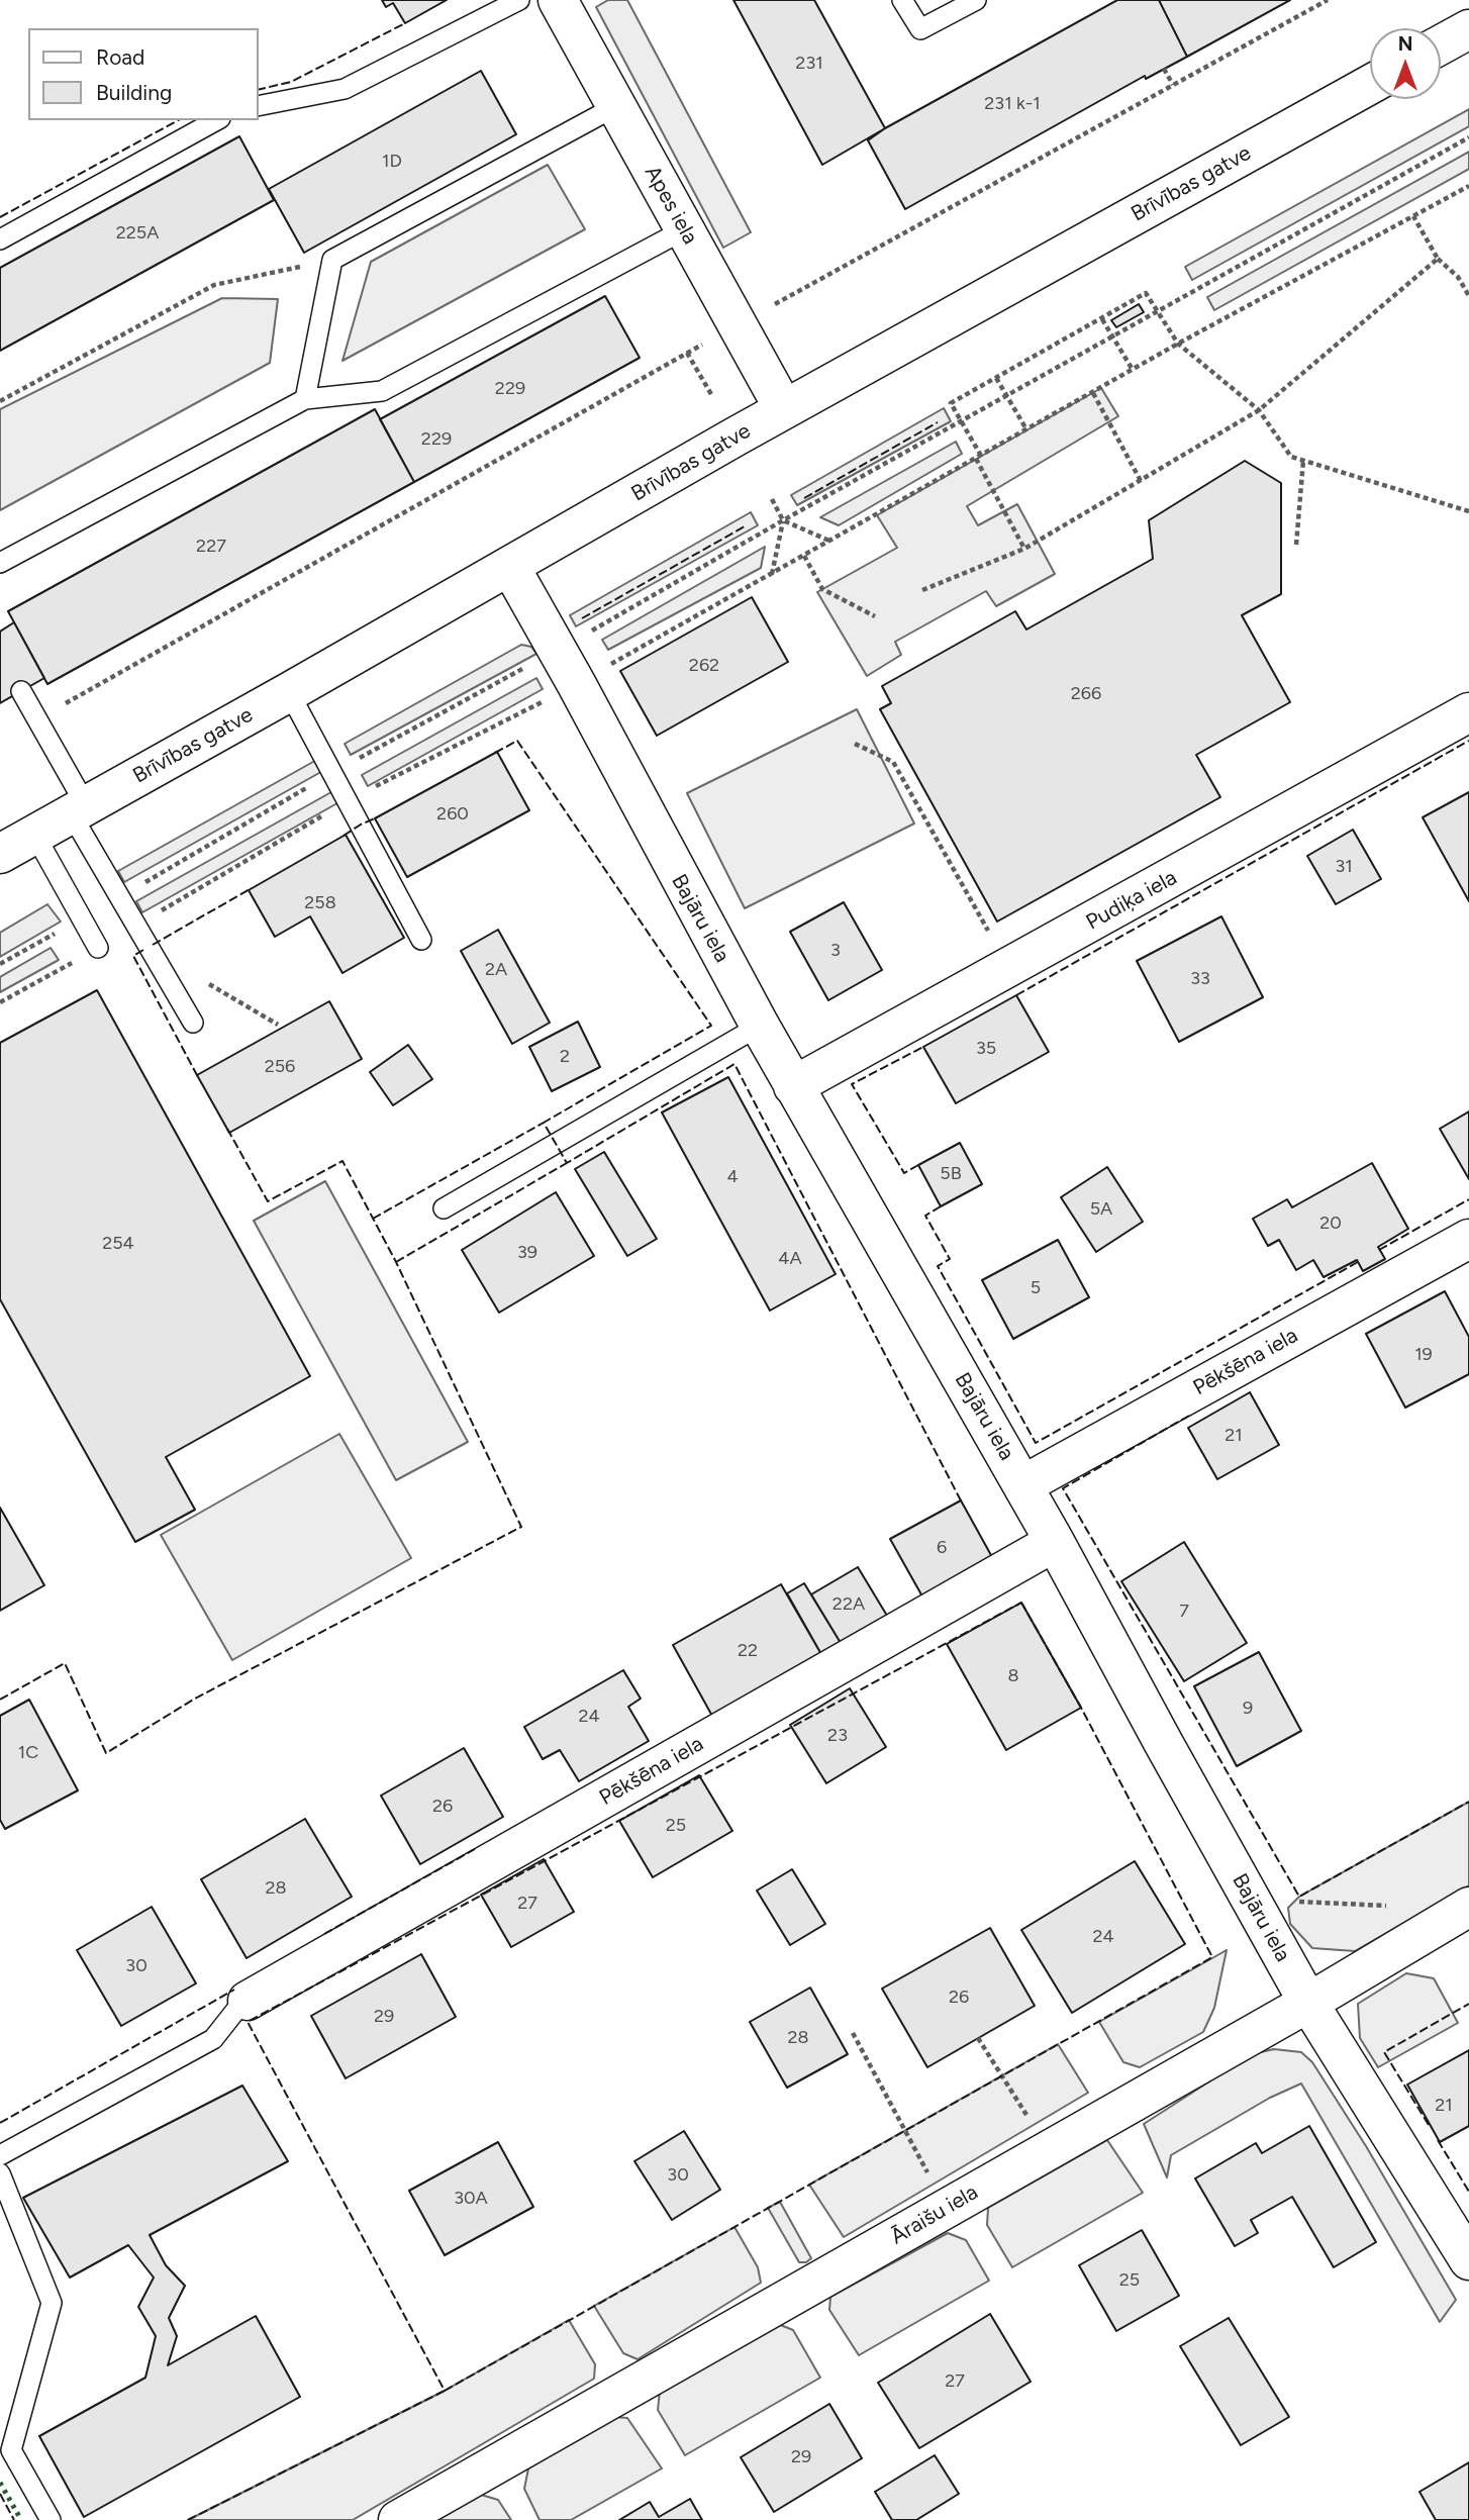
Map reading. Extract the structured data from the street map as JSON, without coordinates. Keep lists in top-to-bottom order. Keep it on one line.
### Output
{"streets":{"main road":["Brīvības gatve","Apes iela","Pudiķa iela","Bajāru iela","Pēkšēna iela","Āraišu iela"]},"crossings":[["Brīvības gatve","Apes iela"],["Brīvības gatve","Bajāru iela"],["Pudiķa iela","Bajāru iela"],["Bajāru iela","Pēkšēna iela"],["Bajāru iela","Āraišu iela"]],"house_numbers":["231","231 k-1","1D","225A","229","229","227","262","266","260","31","258","3","2A","33","35","2","256","5B","4","5A","20","254","39","4A","5","19","21","6","22A","7","22","8","9","24","23","1C","26","25","28","27","24","30","26","29","28","21","30","30A","25","27","29"],"legend":["Road","Building"],"north":"top"}
